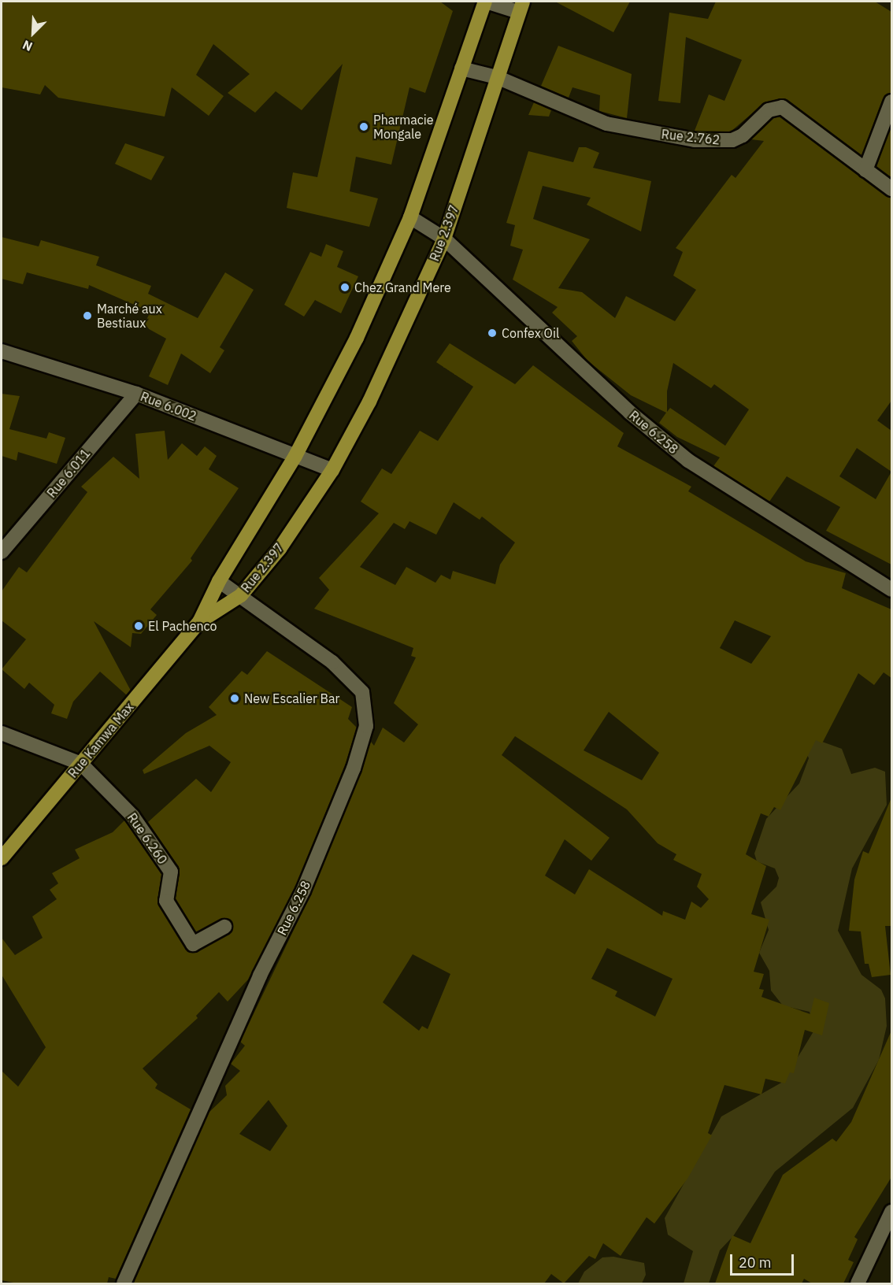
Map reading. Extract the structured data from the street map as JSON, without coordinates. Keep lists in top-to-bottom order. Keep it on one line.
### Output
{"streets":{"main road":["Rue 2.397","Rue Kamwa Max"],"street":["Rue 2.762","Rue 6.002","Rue 6.258","Rue 6.011","Rue 6.260"]},"crossings":[["Rue 2.762","Rue 2.397"],["Rue 2.397","Rue 6.002"],["Rue 2.397","Rue 6.258"],["Rue 2.397","Rue Kamwa Max"],["Rue 6.002","Rue 6.011"],["Rue Kamwa Max","Rue 6.260"]],"places":["Pharmacie Mongale","Chez Grand Mere","Marché aux Bestiaux","Confex Oil","El Pachenco","New Escalier Bar"],"scale_bar":"20 m","north":"bottom left"}
